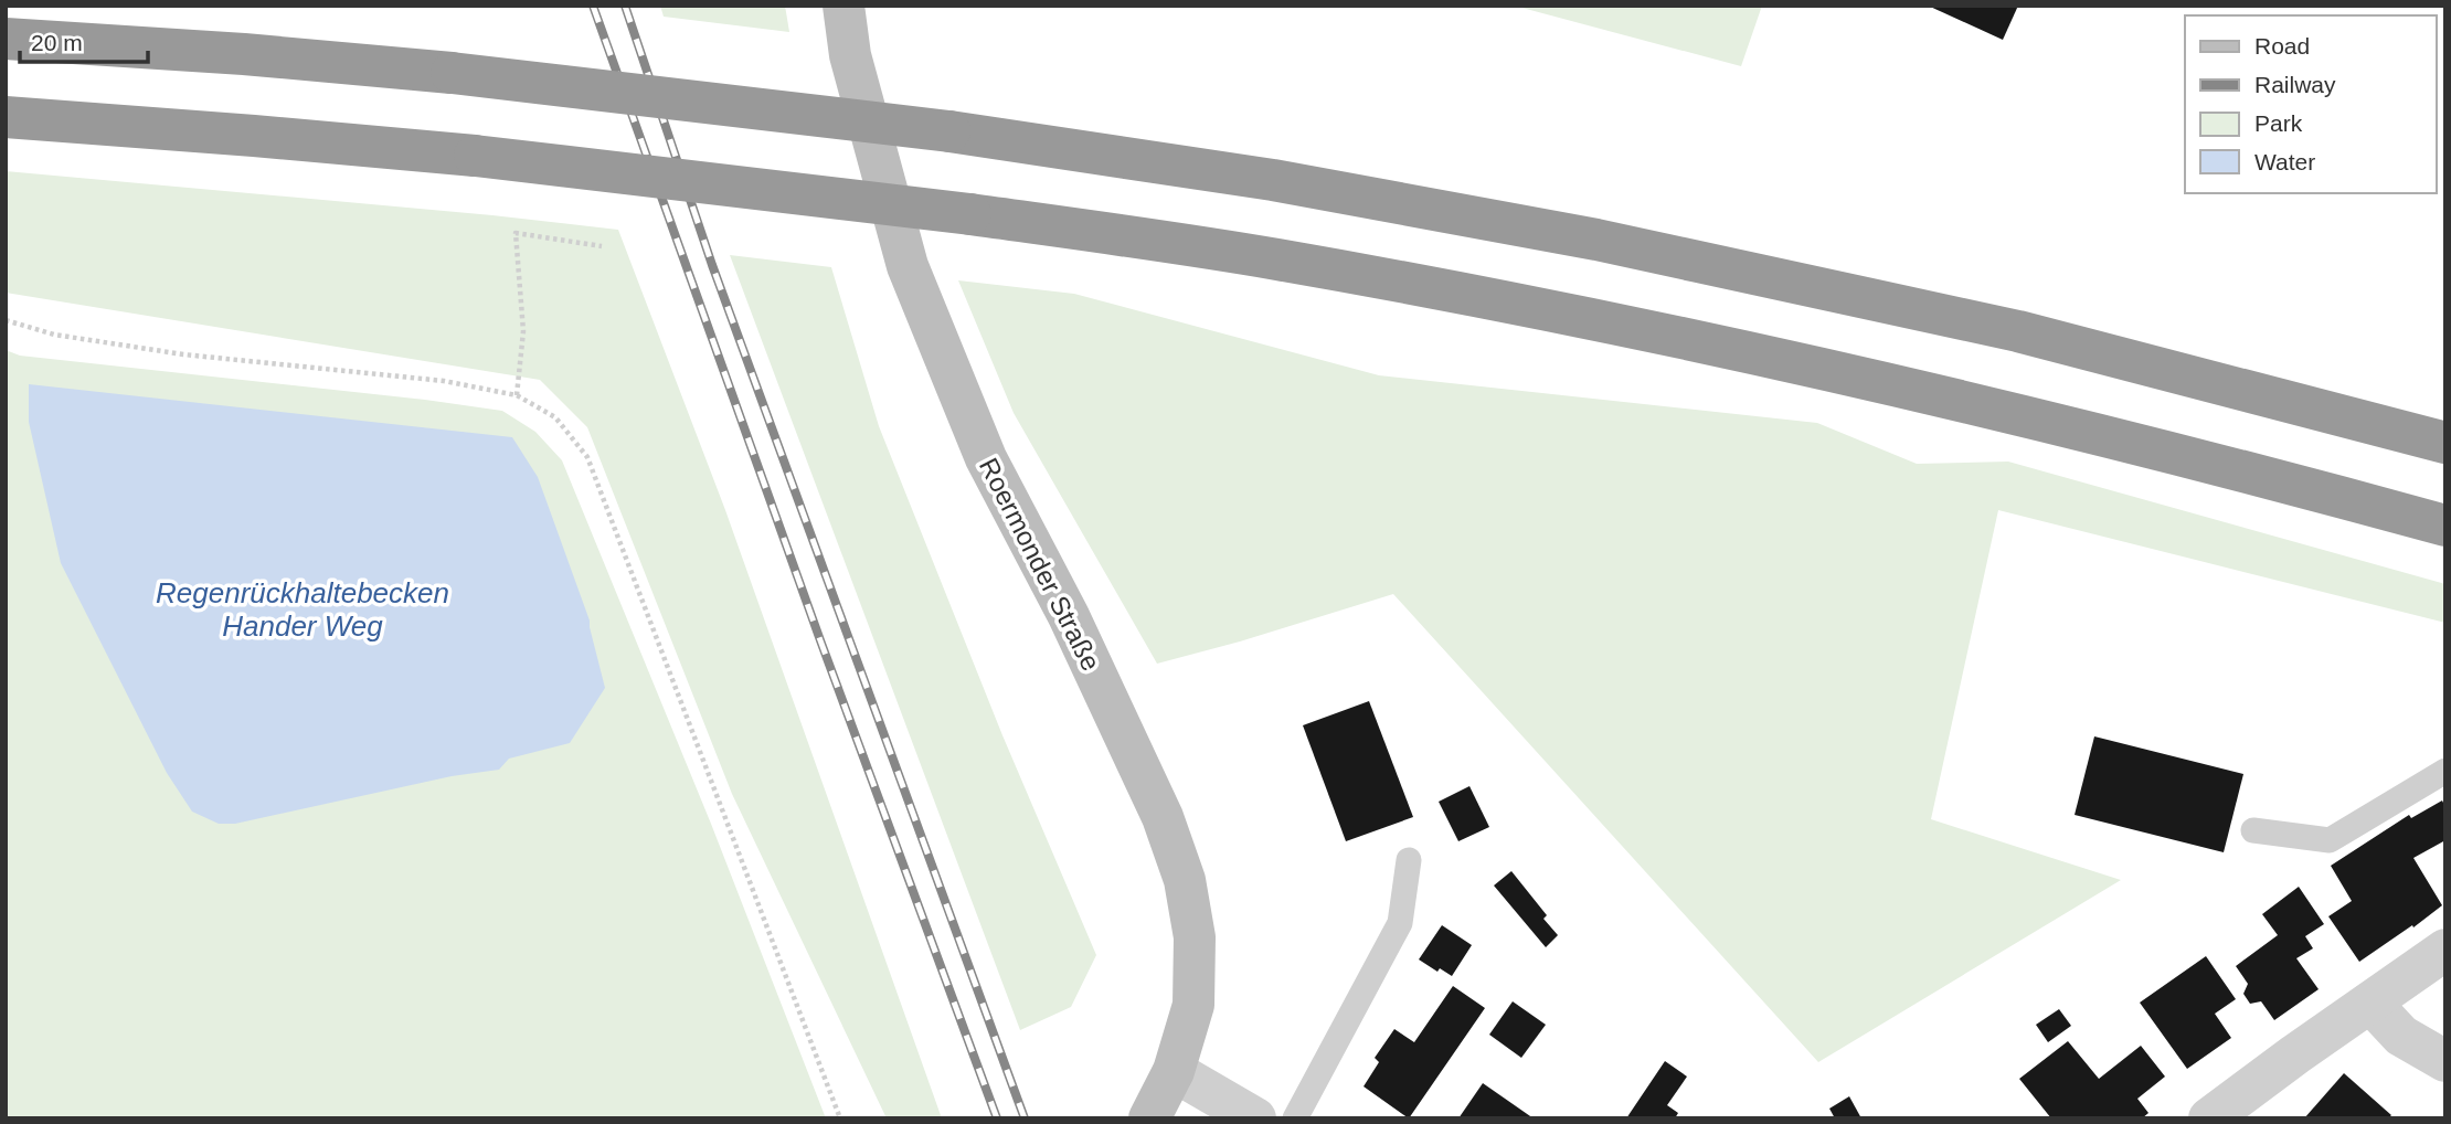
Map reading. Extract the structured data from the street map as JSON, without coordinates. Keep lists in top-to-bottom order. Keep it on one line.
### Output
{"streets":{"main road":["Roermonder Straße"]},"water":["Regenrückhaltebecken Hander Weg"],"legend":["Road","Railway","Park","Water"],"scale_bar":"20 m"}
